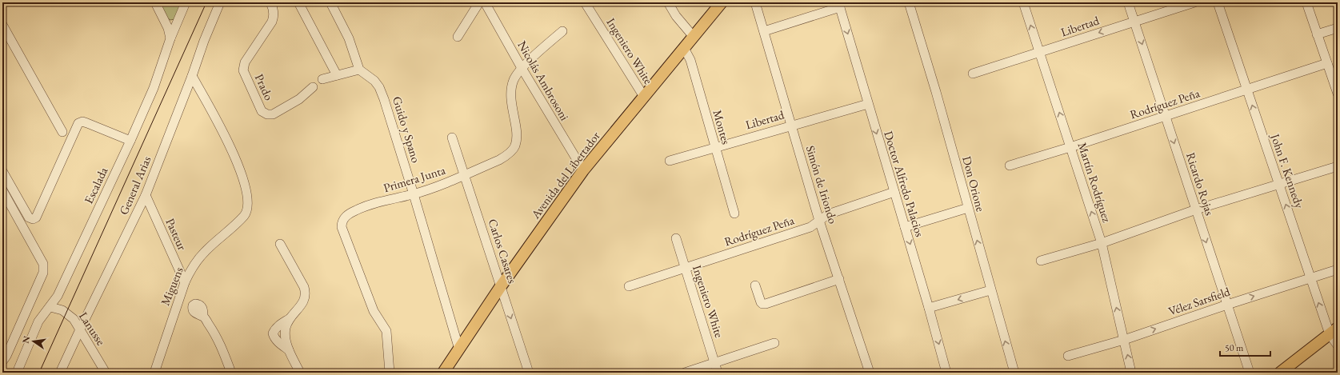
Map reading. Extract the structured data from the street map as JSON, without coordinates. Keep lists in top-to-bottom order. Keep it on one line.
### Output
{"streets":{"main road":["Avenida del Libertador"],"street":["Libertad","Ingeniero White","Nicolás Ambrosoni","Prado","Rodríguez Peña","Montes","Guido y Spano","John F. Kennedy","Primera Junta","Martín Rodríguez","Doctor Alfredo Palacios","Don Orione","Ricardo Rojas","Simón de Iriondo","Escalada","General Arias","Pasteur","Carlos Casares","Miguens","Vélez Sarsfield","Lanusse"]},"crossings":[["Libertad","Montes"],["Libertad","Martín Rodríguez"],["Libertad","Doctor Alfredo Palacios"],["Libertad","Ricardo Rojas"],["Libertad","Simón de Iriondo"],["Ingeniero White","Rodríguez Peña"],["Ingeniero White","Avenida del Libertador"],["Nicolás Ambrosoni","Avenida del Libertador"],["Nicolás Ambrosoni","Primera Junta"],["Rodríguez Peña","John F. Kennedy"],["Rodríguez Peña","Martín Rodríguez"],["Rodríguez Peña","Doctor Alfredo Palacios"],["Rodríguez Peña","Ricardo Rojas"],["Rodríguez Peña","Simón de Iriondo"],["Montes","Avenida del Libertador"],["Guido y Spano","Avenida del Libertador"],["Guido y Spano","Primera Junta"],["John F. Kennedy","Vélez Sarsfield"],["Avenida del Libertador","Carlos Casares"],["Primera Junta","Carlos Casares"],["Martín Rodríguez","Vélez Sarsfield"],["Ricardo Rojas","Vélez Sarsfield"],["Escalada","Lanusse"],["General Arias","Pasteur"],["General Arias","Miguens"],["General Arias","Lanusse"],["Pasteur","Miguens"]],"one_way":["John F. Kennedy","Martín Rodríguez","Doctor Alfredo Palacios","Don Orione","Ricardo Rojas","Carlos Casares","Vélez Sarsfield"],"scale_bar":"50 m","north":"left"}
